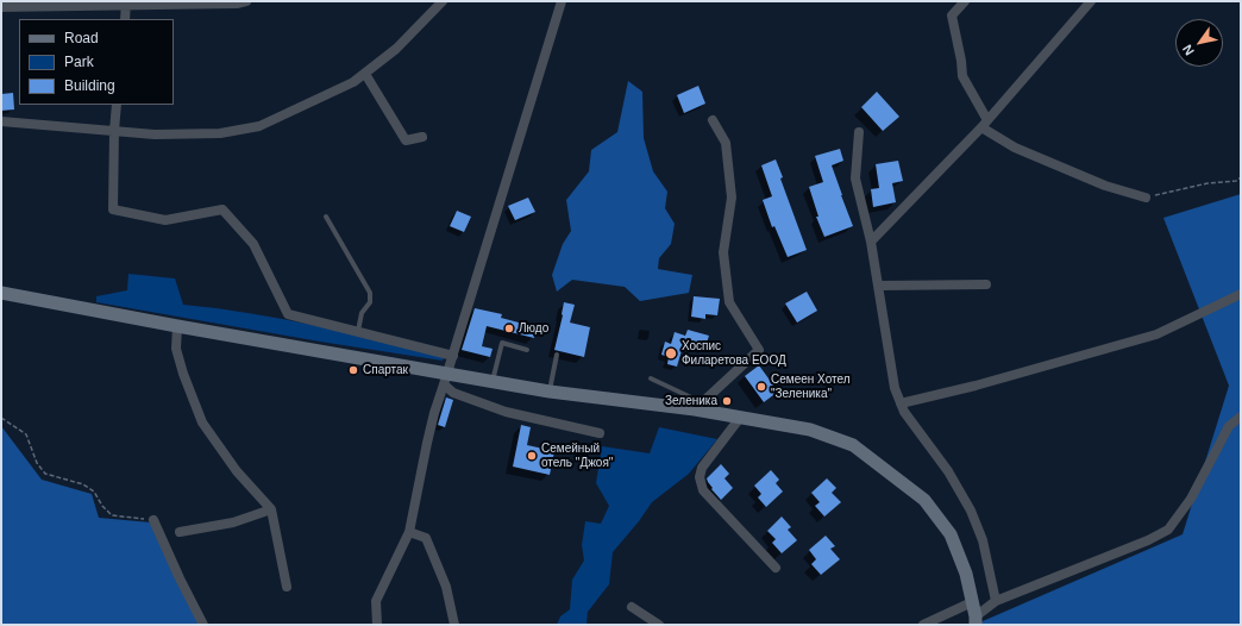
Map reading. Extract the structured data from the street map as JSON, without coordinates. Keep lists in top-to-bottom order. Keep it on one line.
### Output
{"places":["Людо","Хоспис Филаретова ЕООД","Спартак","Семеен Хотел \"Зеленика\"","Зеленика","Семейный отель \"Джоя\""],"legend":["Road","Park","Building"],"north":"bottom left"}
